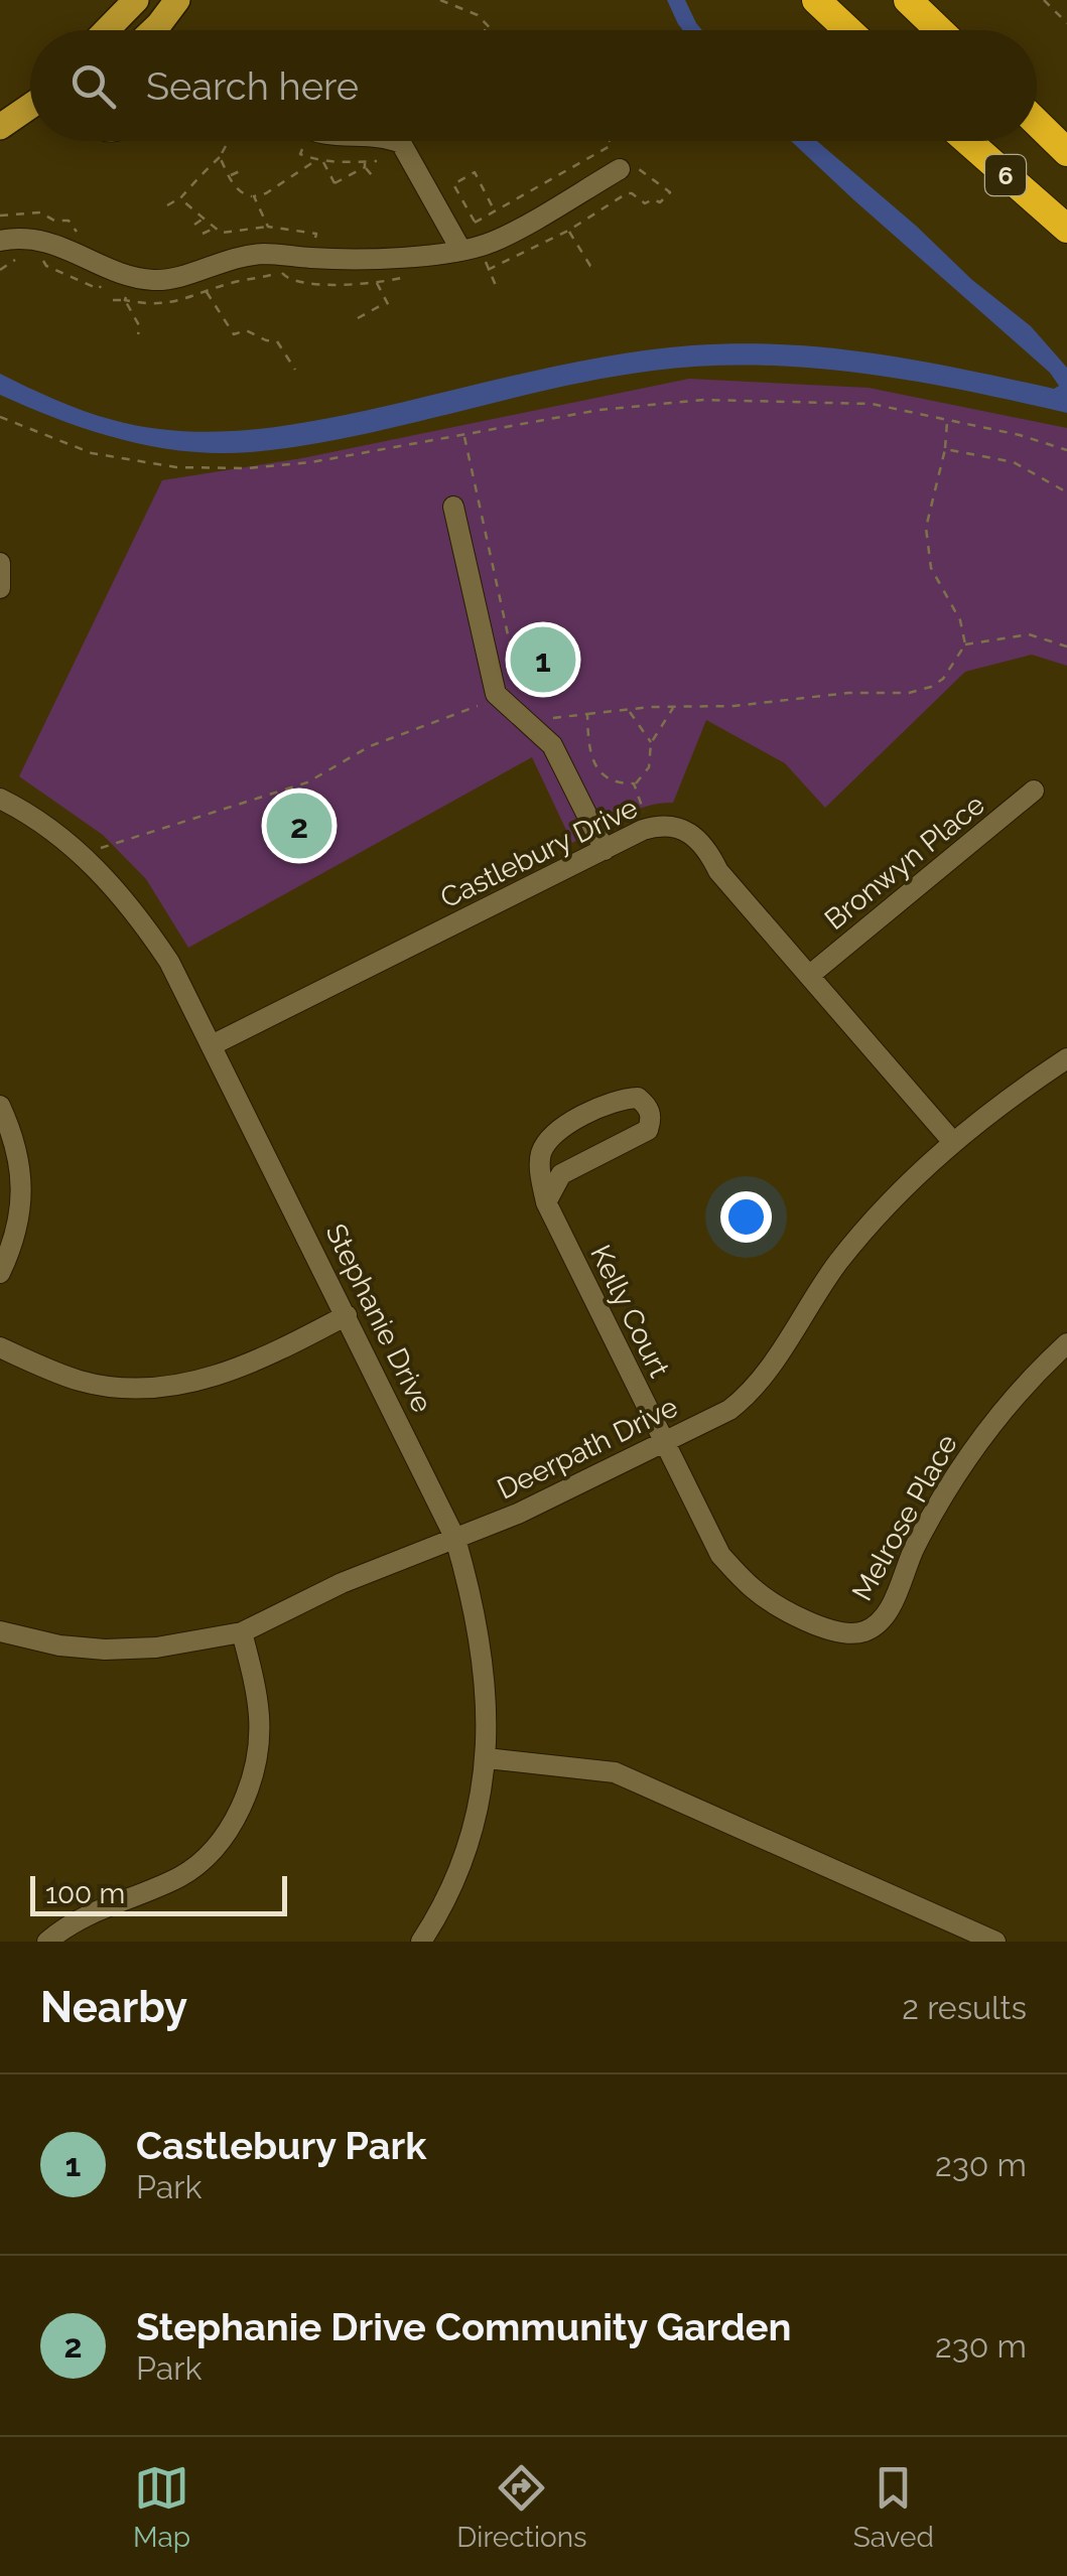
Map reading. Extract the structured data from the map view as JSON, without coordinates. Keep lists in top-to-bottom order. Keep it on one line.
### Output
{"streets":{"highway":["6"],"street":["Castlebury Drive","Bronwyn Place","Kelly Court","Stephanie Drive","Deerpath Drive","Melrose Place"]},"crossings":[["Castlebury Drive","Bronwyn Place"],["Castlebury Drive","Stephanie Drive"],["Castlebury Drive","Deerpath Drive"],["Kelly Court","Deerpath Drive"],["Kelly Court","Melrose Place"],["Stephanie Drive","Deerpath Drive"],["Deerpath Drive","Melrose Place"]],"scale_bar":"100 m","page":{"search":"Search here","pins":["1","2"],"scale":"100 m","heading":["Nearby","2 results"],"list":[{"mark":"1","name":"Castlebury Park","note":"Park","value":"230 m"},{"mark":"2","name":"Stephanie Drive Community Garden","note":"Park","value":"230 m"}],"nav":["Map","Directions","Saved"]}}
